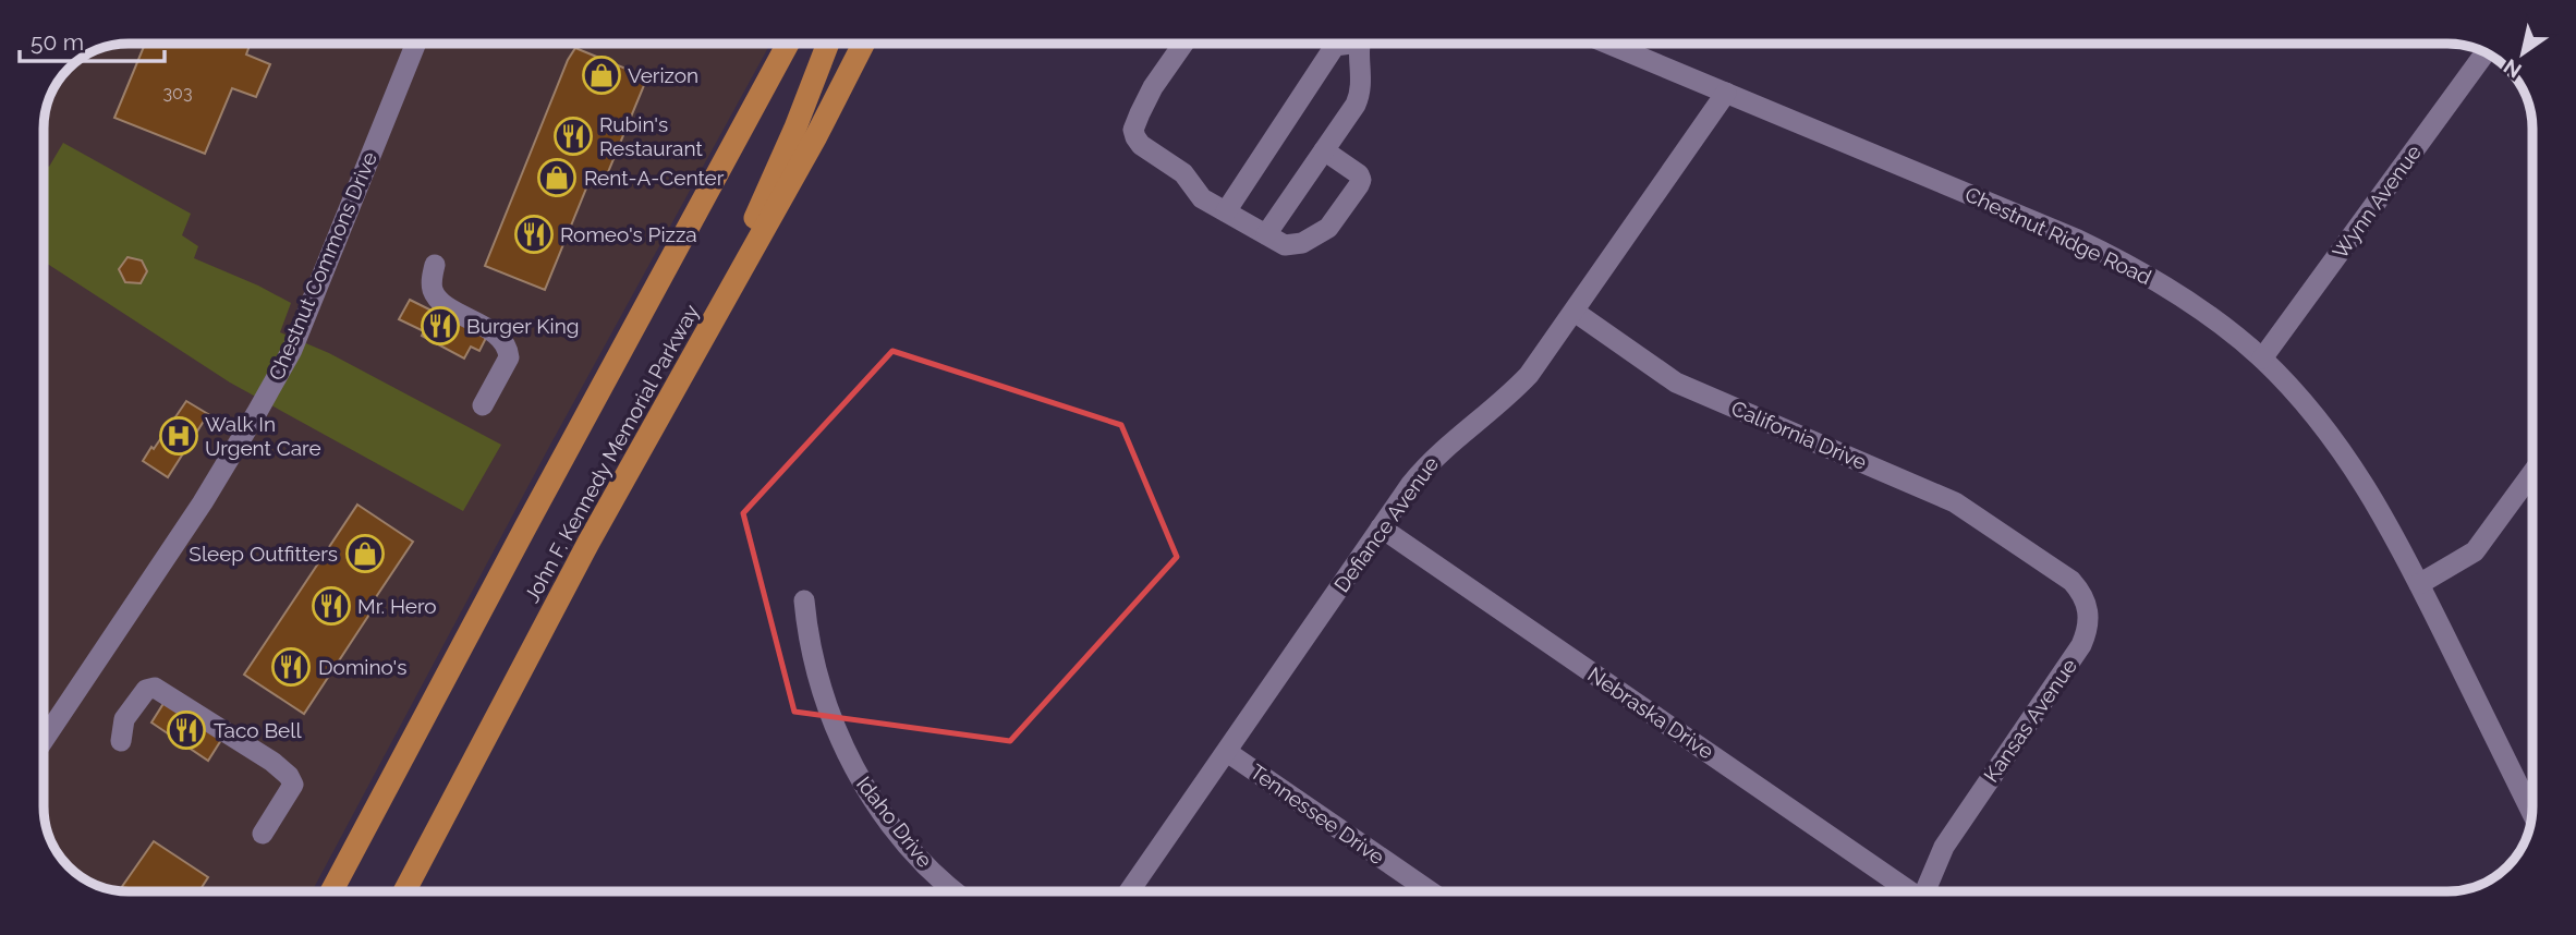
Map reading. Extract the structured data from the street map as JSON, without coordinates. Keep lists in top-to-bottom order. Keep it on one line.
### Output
{"streets":{"highway":["John F. Kennedy Memorial Parkway"],"street":["Wynn Avenue","Chestnut Ridge Road","Chestnut Commons Drive","California Drive","Defiance Avenue","Nebraska Drive","Kansas Avenue","Tennessee Drive","Idaho Drive"]},"crossings":[["Wynn Avenue","Chestnut Ridge Road"],["Chestnut Ridge Road","Defiance Avenue"],["California Drive","Defiance Avenue"],["California Drive","Kansas Avenue"],["Defiance Avenue","Nebraska Drive"],["Defiance Avenue","Tennessee Drive"]],"places":{"shop":["Verizon","Rent-A-Center","Sleep Outfitters"],"restaurant":["Rubin's Restaurant","Romeo's Pizza","Burger King","Mr. Hero","Domino's","Taco Bell"],"hospital":["Walk In Urgent Care"]},"house_numbers":["303"],"scale_bar":"50 m","north":"bottom left"}
